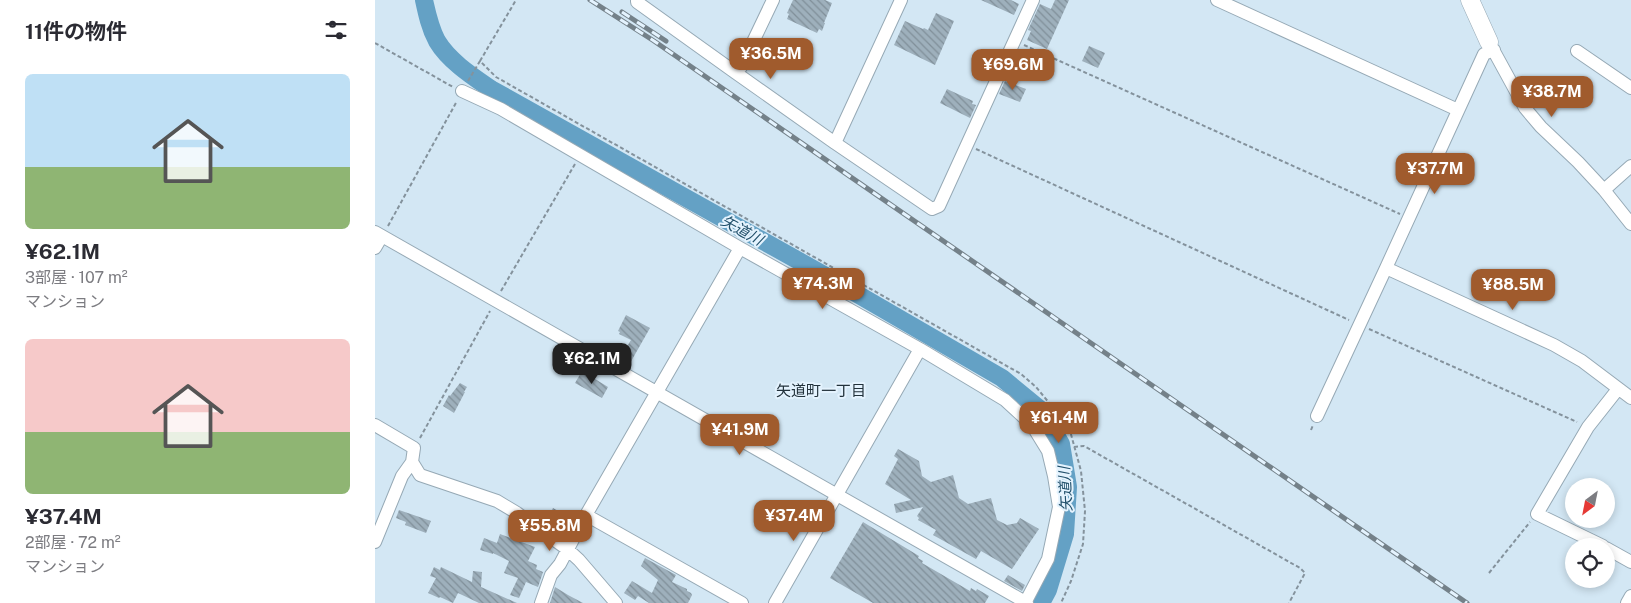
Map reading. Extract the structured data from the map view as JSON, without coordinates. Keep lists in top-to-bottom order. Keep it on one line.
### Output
{"districts":["矢道町一丁目"],"water":["矢道川"],"north":"bottom left","page":{"heading":"11件の物件","price":["¥36.5M","¥69.6M","¥38.7M","¥37.7M","¥74.3M","¥88.5M","¥62.1M","¥61.4M","¥41.9M","¥37.4M","¥55.8M"],"list":[{"name":"¥62.1M","note":"3部屋 · 107 m² · マンション"},{"name":"¥37.4M","note":"2部屋 · 72 m² · マンション"}]}}
